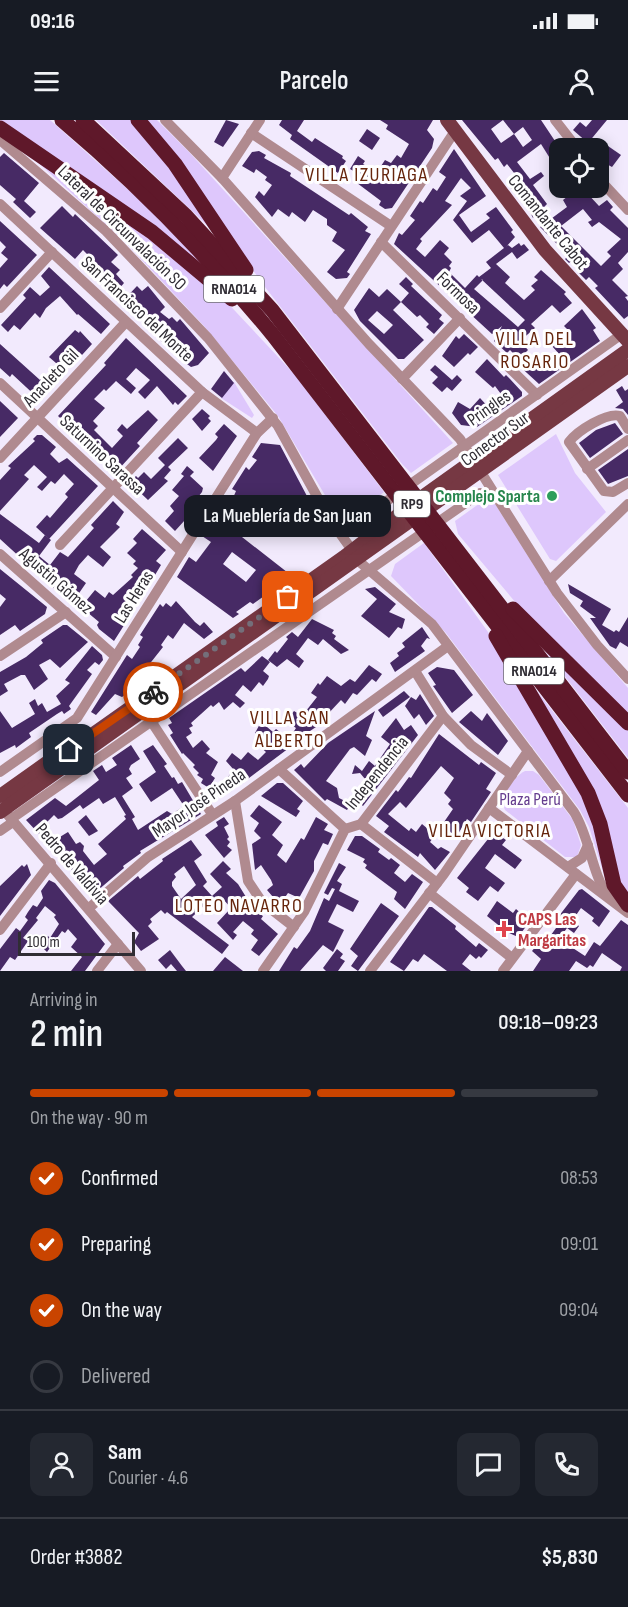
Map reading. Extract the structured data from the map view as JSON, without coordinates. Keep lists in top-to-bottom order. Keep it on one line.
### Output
{"streets":{"highway":["RNA014"],"main road":["Comandante Cabot","Conector Sur","RP9"],"street":["Lateral de Circunvalación SO","Formosa","San Francisco del Monte","Anacleto Gil","Pringles","Saturnino Sarassa","Agustín Gómez","Las Heras","Independencia","Mayor José Pineda","Pedro de Valdivia"]},"crossings":[["Comandante Cabot","Pringles"],["Lateral de Circunvalación SO","Conector Sur"],["Lateral de Circunvalación SO","Las Heras"],["Lateral de Circunvalación SO","Mayor José Pineda"],["Formosa","Pringles"],["San Francisco del Monte","Anacleto Gil"],["San Francisco del Monte","Las Heras"],["Anacleto Gil","Saturnino Sarassa"],["Conector Sur","Pedro de Valdivia"],["Saturnino Sarassa","Las Heras"],["Agustín Gómez","Las Heras"],["Mayor José Pineda","Pedro de Valdivia"]],"districts":["VILLA IZURIAGA","VILLA DEL ROSARIO","VILLA SAN ALBERTO","VILLA VICTORIA","LOTEO NAVARRO"],"parks":["Plaza Perú"],"places":{"other":["Complejo Sparta","La Mueblería de San Juan"],"health":["CAPS Las Margaritas"]},"scale_bar":"100 m","page":{"status":"09:16","header":"Parcelo","bubble":"La Mueblería de San Juan","scale":"100 m","heading":["2 min","Arriving in","09:18–09:23"],"panel":["Sam","Courier · 4.6","Order #3882","$5,830"],"bar":"On the way · 90 m","list":[["Confirmed","08:53"],["Preparing","09:01"],["On the way","09:04"],"Delivered"]}}
